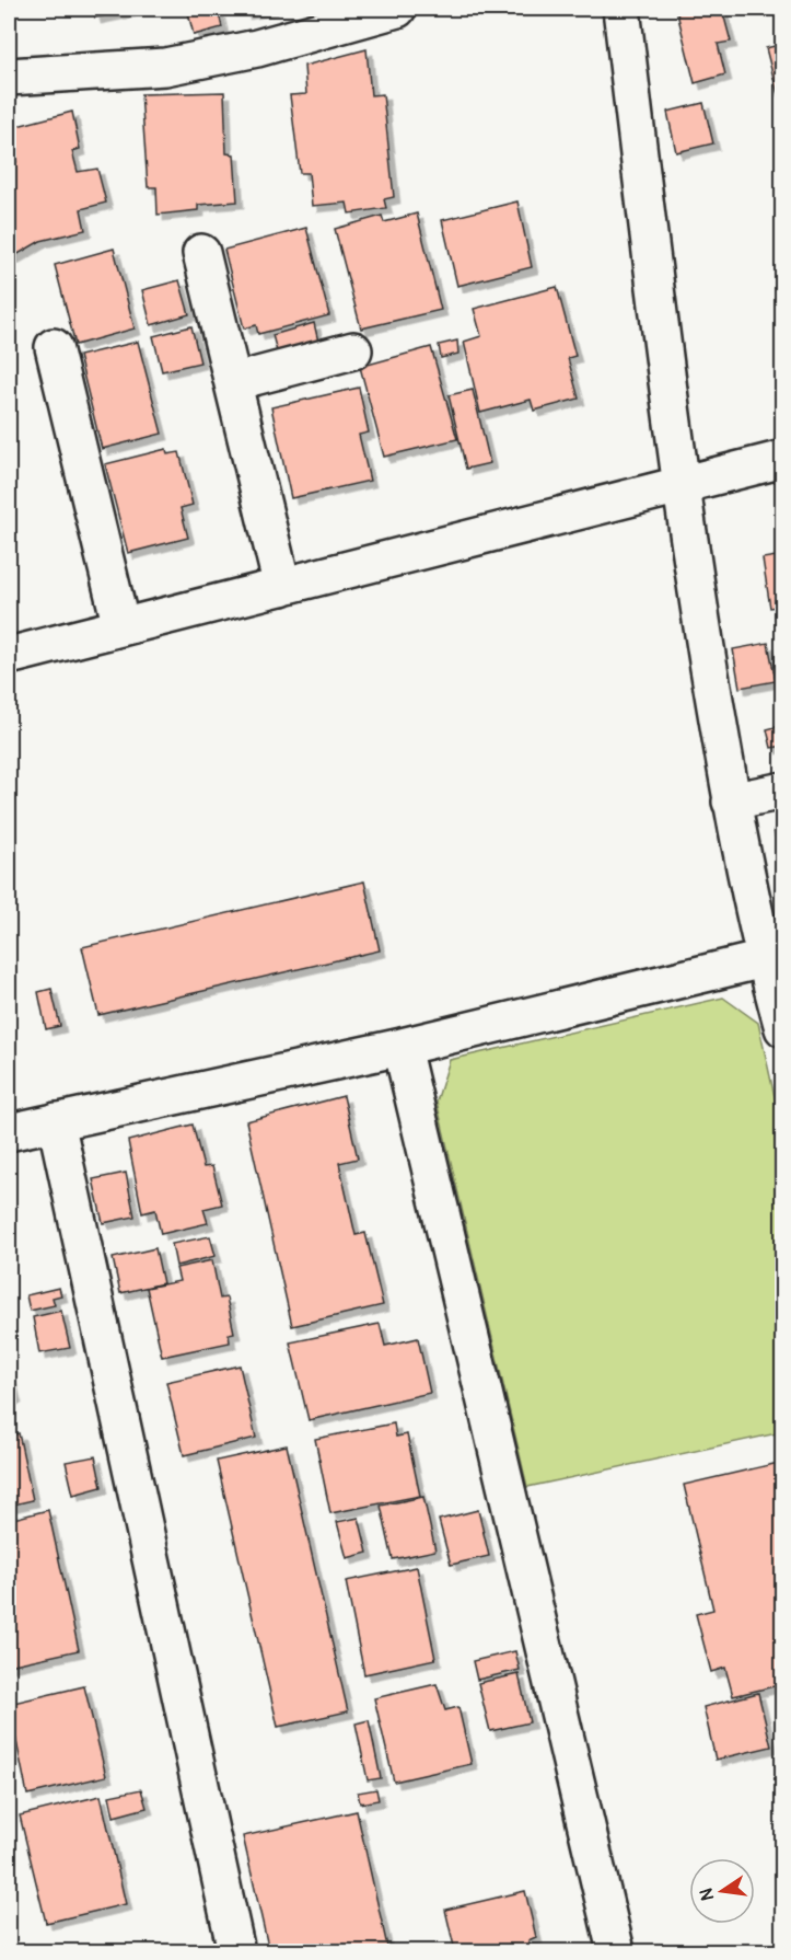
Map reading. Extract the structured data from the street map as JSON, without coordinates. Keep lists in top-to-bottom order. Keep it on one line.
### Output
{"north":"left"}
